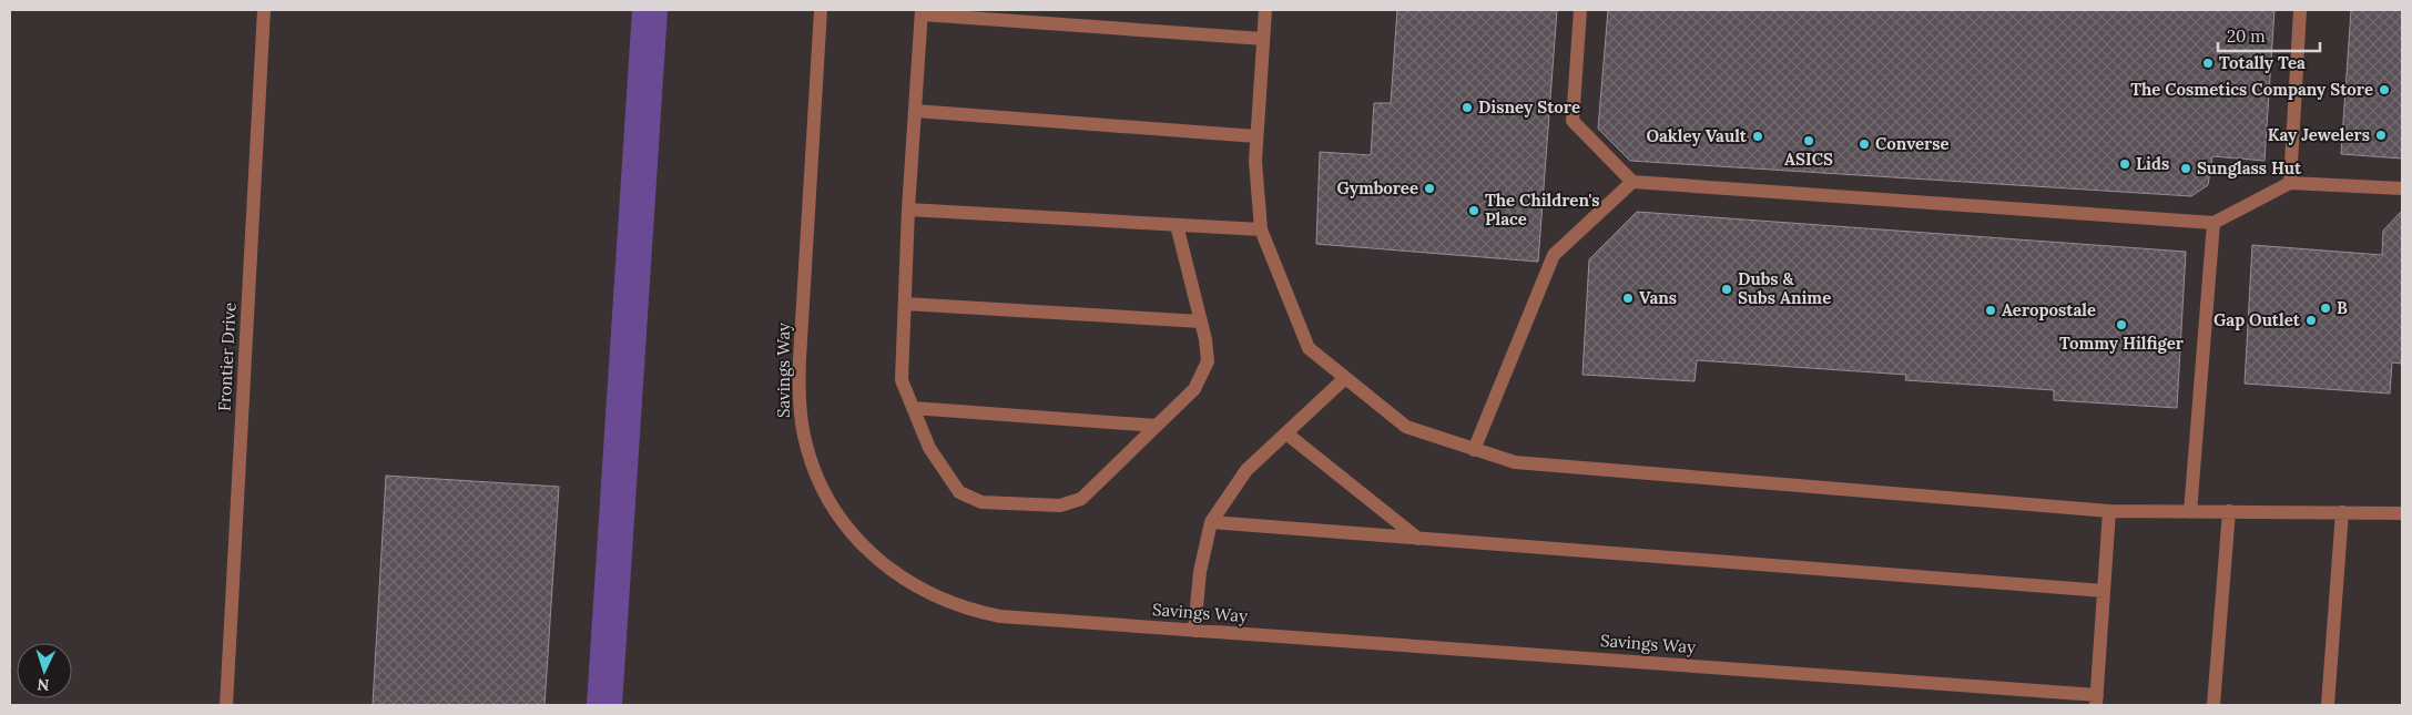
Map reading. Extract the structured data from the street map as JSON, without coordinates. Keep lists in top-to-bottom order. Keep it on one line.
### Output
{"streets":{"street":["Frontier Drive","Savings Way"]},"places":["Totally Tea","The Cosmetics Company Store","Disney Store","Kay Jewelers","Oakley Vault","ASICS","Converse","Lids","Sunglass Hut","Gymboree","The Children's Place","Dubs & Subs Anime","Vans","B","Aeropostale","Gap Outlet","Tommy Hilfiger"],"scale_bar":"20 m","north":"bottom"}
